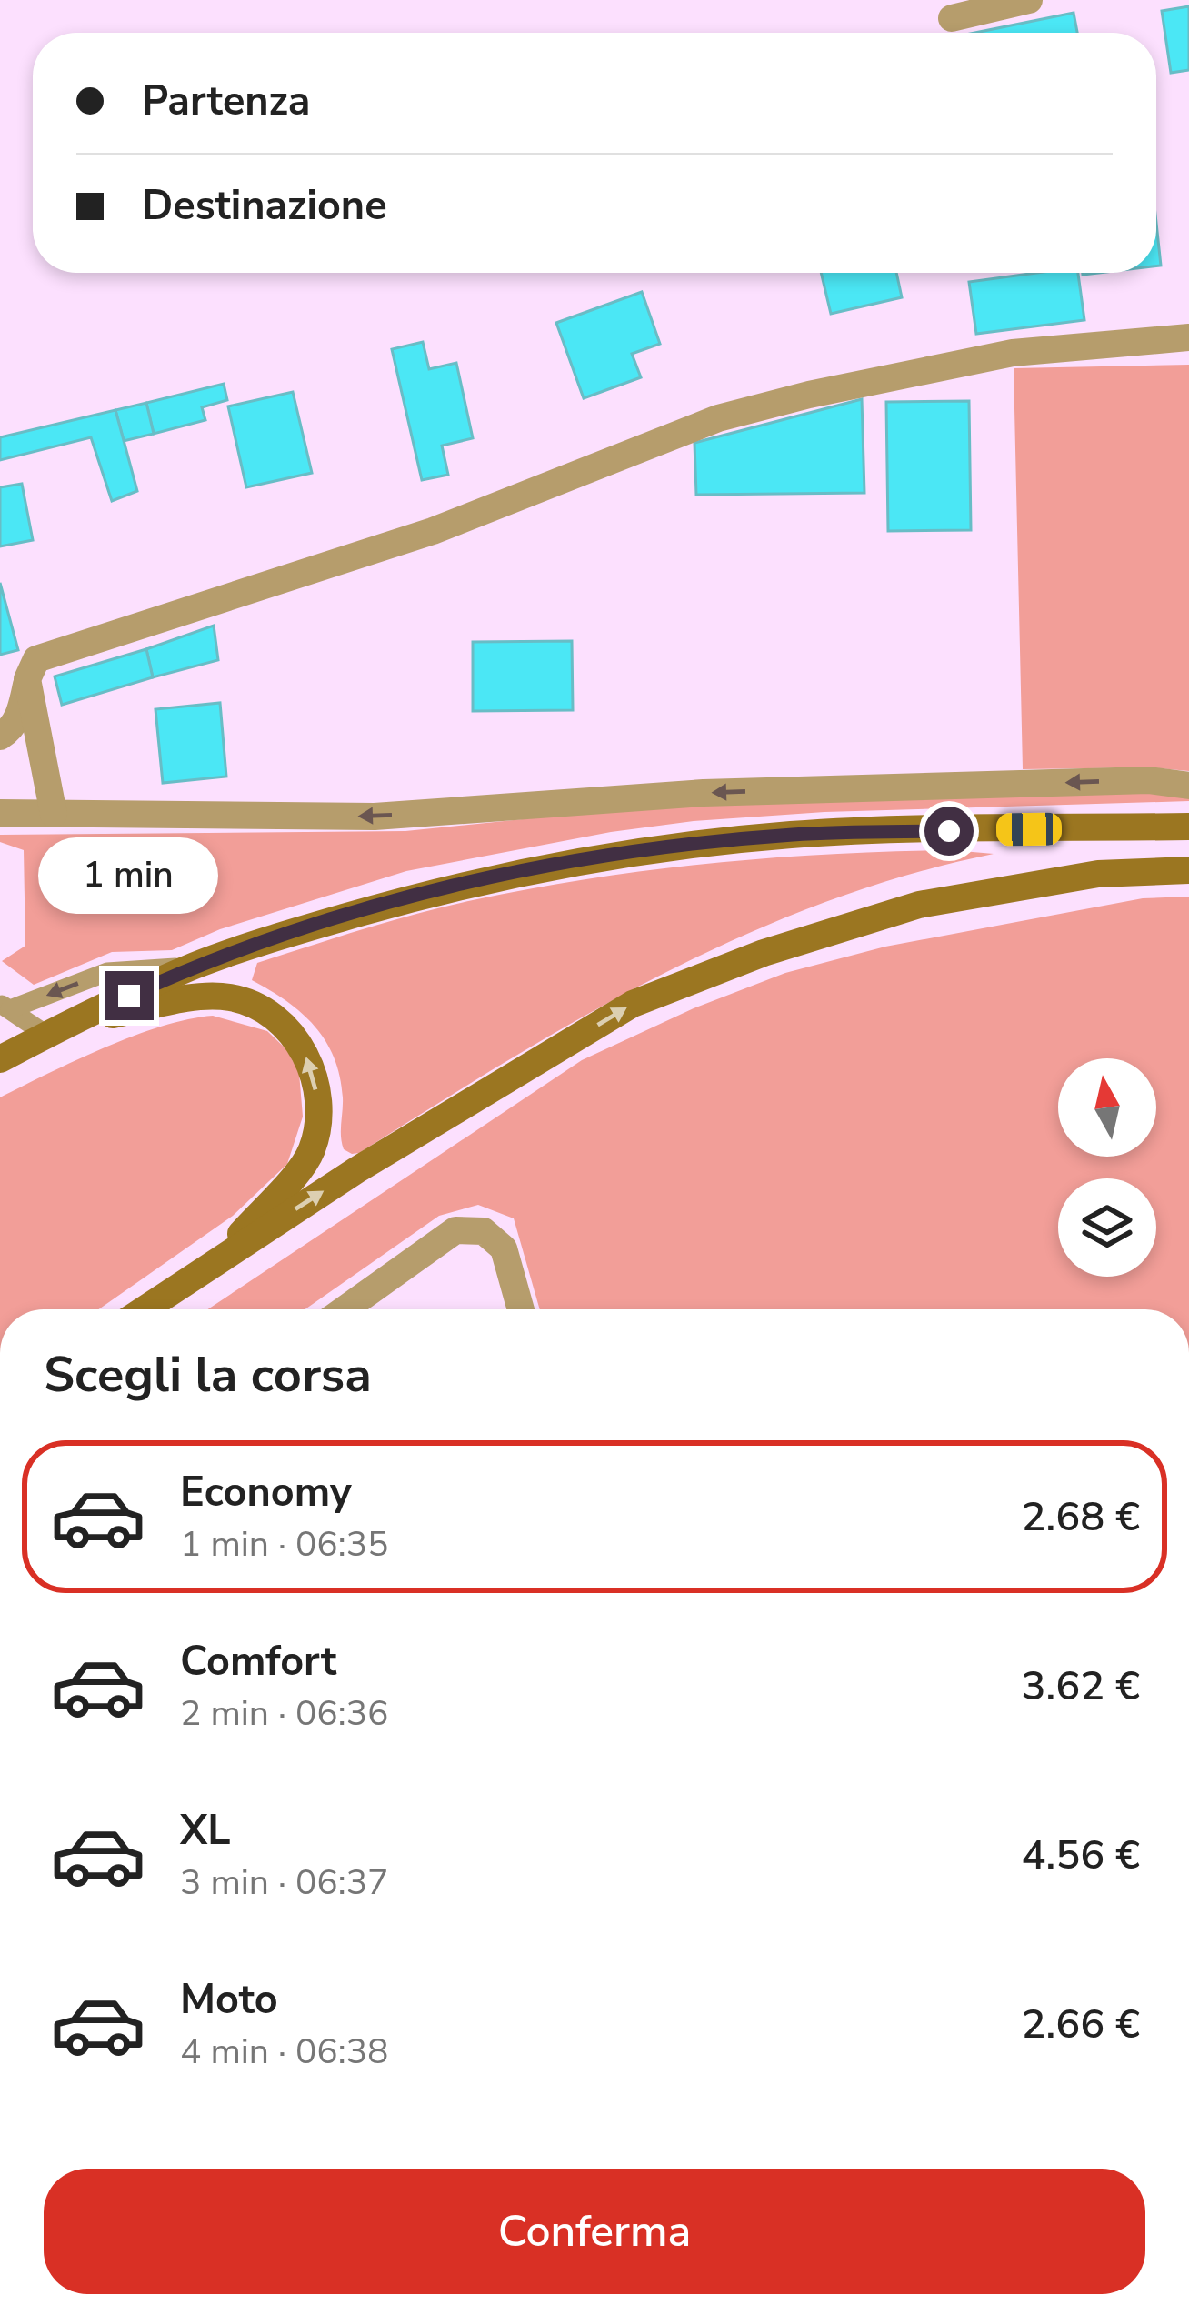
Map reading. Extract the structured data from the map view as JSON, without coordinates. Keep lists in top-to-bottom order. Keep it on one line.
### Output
{"north":"top","page":{"banner":["Partenza","Destinazione"],"bubble":"1 min","heading":"Scegli la corsa","list":[{"name":"Economy","note":"1 min · 06:35","value":"2.68 €"},{"name":"Comfort","note":"2 min · 06:36","value":"3.62 €"},{"name":"XL","note":"3 min · 06:37","value":"4.56 €"},{"name":"Moto","note":"4 min · 06:38","value":"2.66 €"}],"buttons":"Conferma"}}
